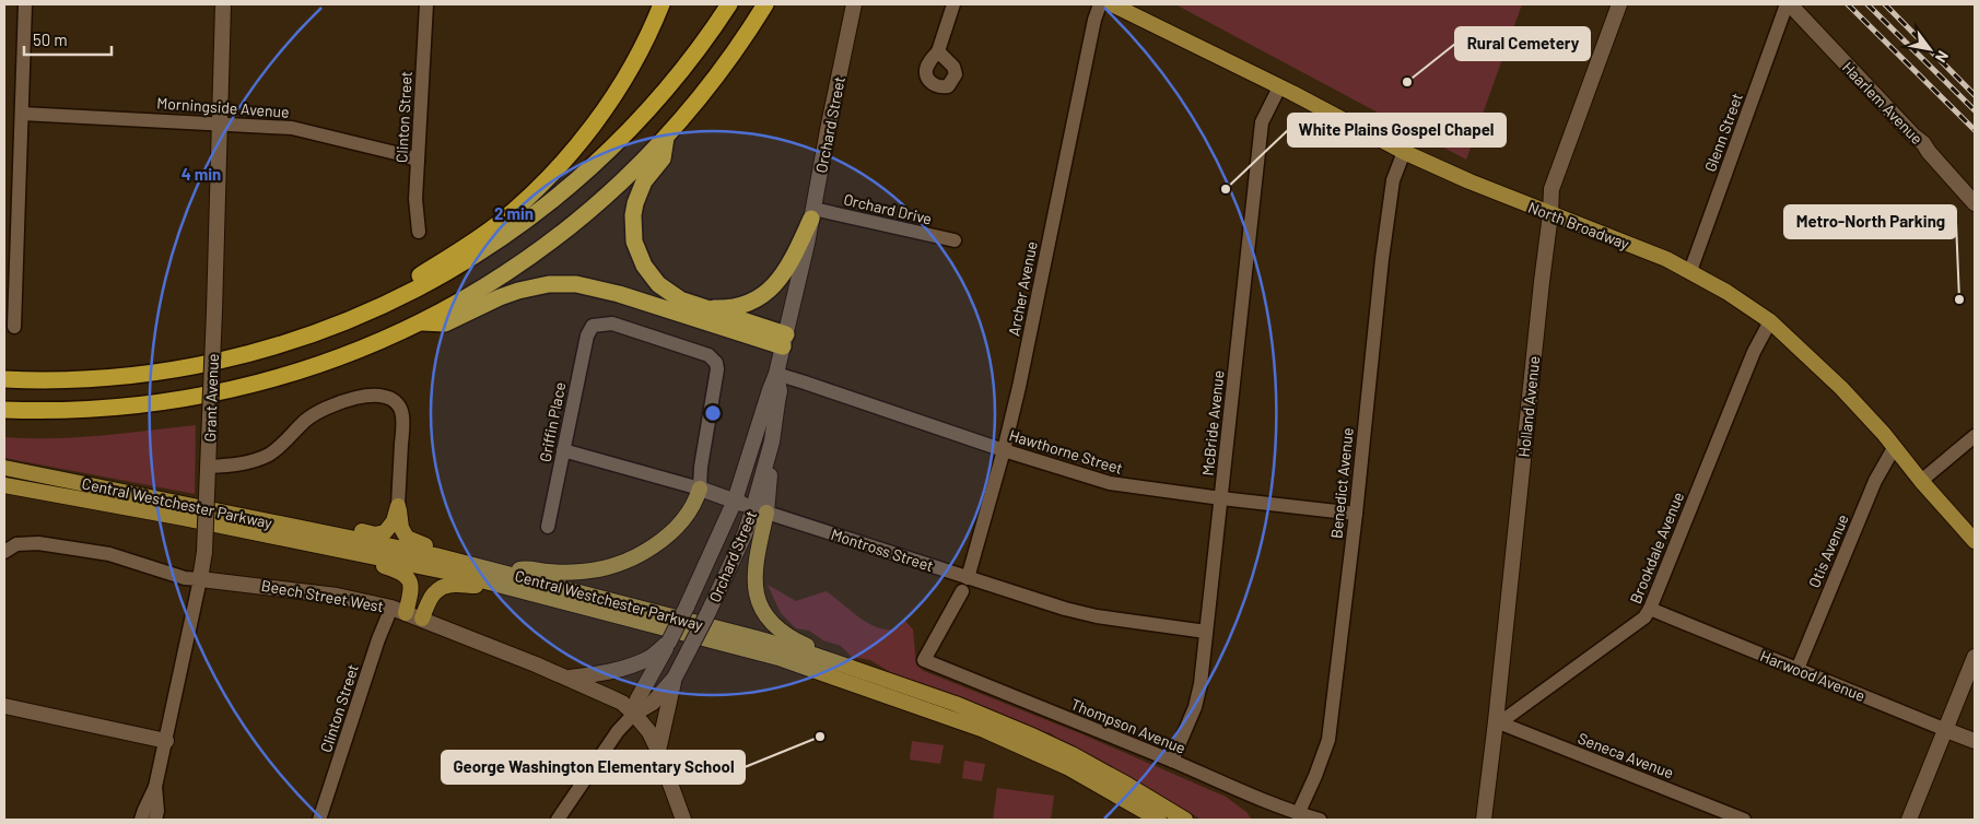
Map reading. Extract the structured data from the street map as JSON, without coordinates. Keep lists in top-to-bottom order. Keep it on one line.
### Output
{"streets":{"main road":["North Broadway","Central Westchester Parkway"],"street":["Haarlem Avenue","Morningside Avenue","Clinton Street","Orchard Street","Glenn Street","Orchard Drive","Archer Avenue","Grant Avenue","Holland Avenue","Griffin Place","McBride Avenue","Hawthorne Street","Benedict Avenue","Brookdale Avenue","Montross Street","Otis Avenue","Beech Street West","Harwood Avenue","Thompson Avenue","Seneca Avenue"]},"crossings":[["Haarlem Avenue","Glenn Street"],["Morningside Avenue","Clinton Street"],["Morningside Avenue","Grant Avenue"],["Clinton Street","Beech Street West"],["Orchard Street","Orchard Drive"],["Orchard Street","Hawthorne Street"],["Orchard Street","Montross Street"],["Orchard Street","Beech Street West"],["Glenn Street","North Broadway"],["North Broadway","Holland Avenue"],["North Broadway","McBride Avenue"],["North Broadway","Benedict Avenue"],["North Broadway","Brookdale Avenue"],["North Broadway","Otis Avenue"],["Archer Avenue","Hawthorne Street"],["Archer Avenue","Montross Street"],["Grant Avenue","Beech Street West"],["Holland Avenue","Brookdale Avenue"],["Holland Avenue","Seneca Avenue"],["Griffin Place","Montross Street"],["McBride Avenue","Hawthorne Street"],["McBride Avenue","Montross Street"],["McBride Avenue","Thompson Avenue"],["Hawthorne Street","Benedict Avenue"],["Benedict Avenue","Thompson Avenue"],["Brookdale Avenue","Harwood Avenue"],["Brookdale Avenue","Seneca Avenue"],["Otis Avenue","Harwood Avenue"]],"places":["Rural Cemetery","White Plains Gospel Chapel","Metro-North Parking","George Washington Elementary School"],"scale_bar":"50 m","north":"bottom right","rings":["4 min","2 min"]}
